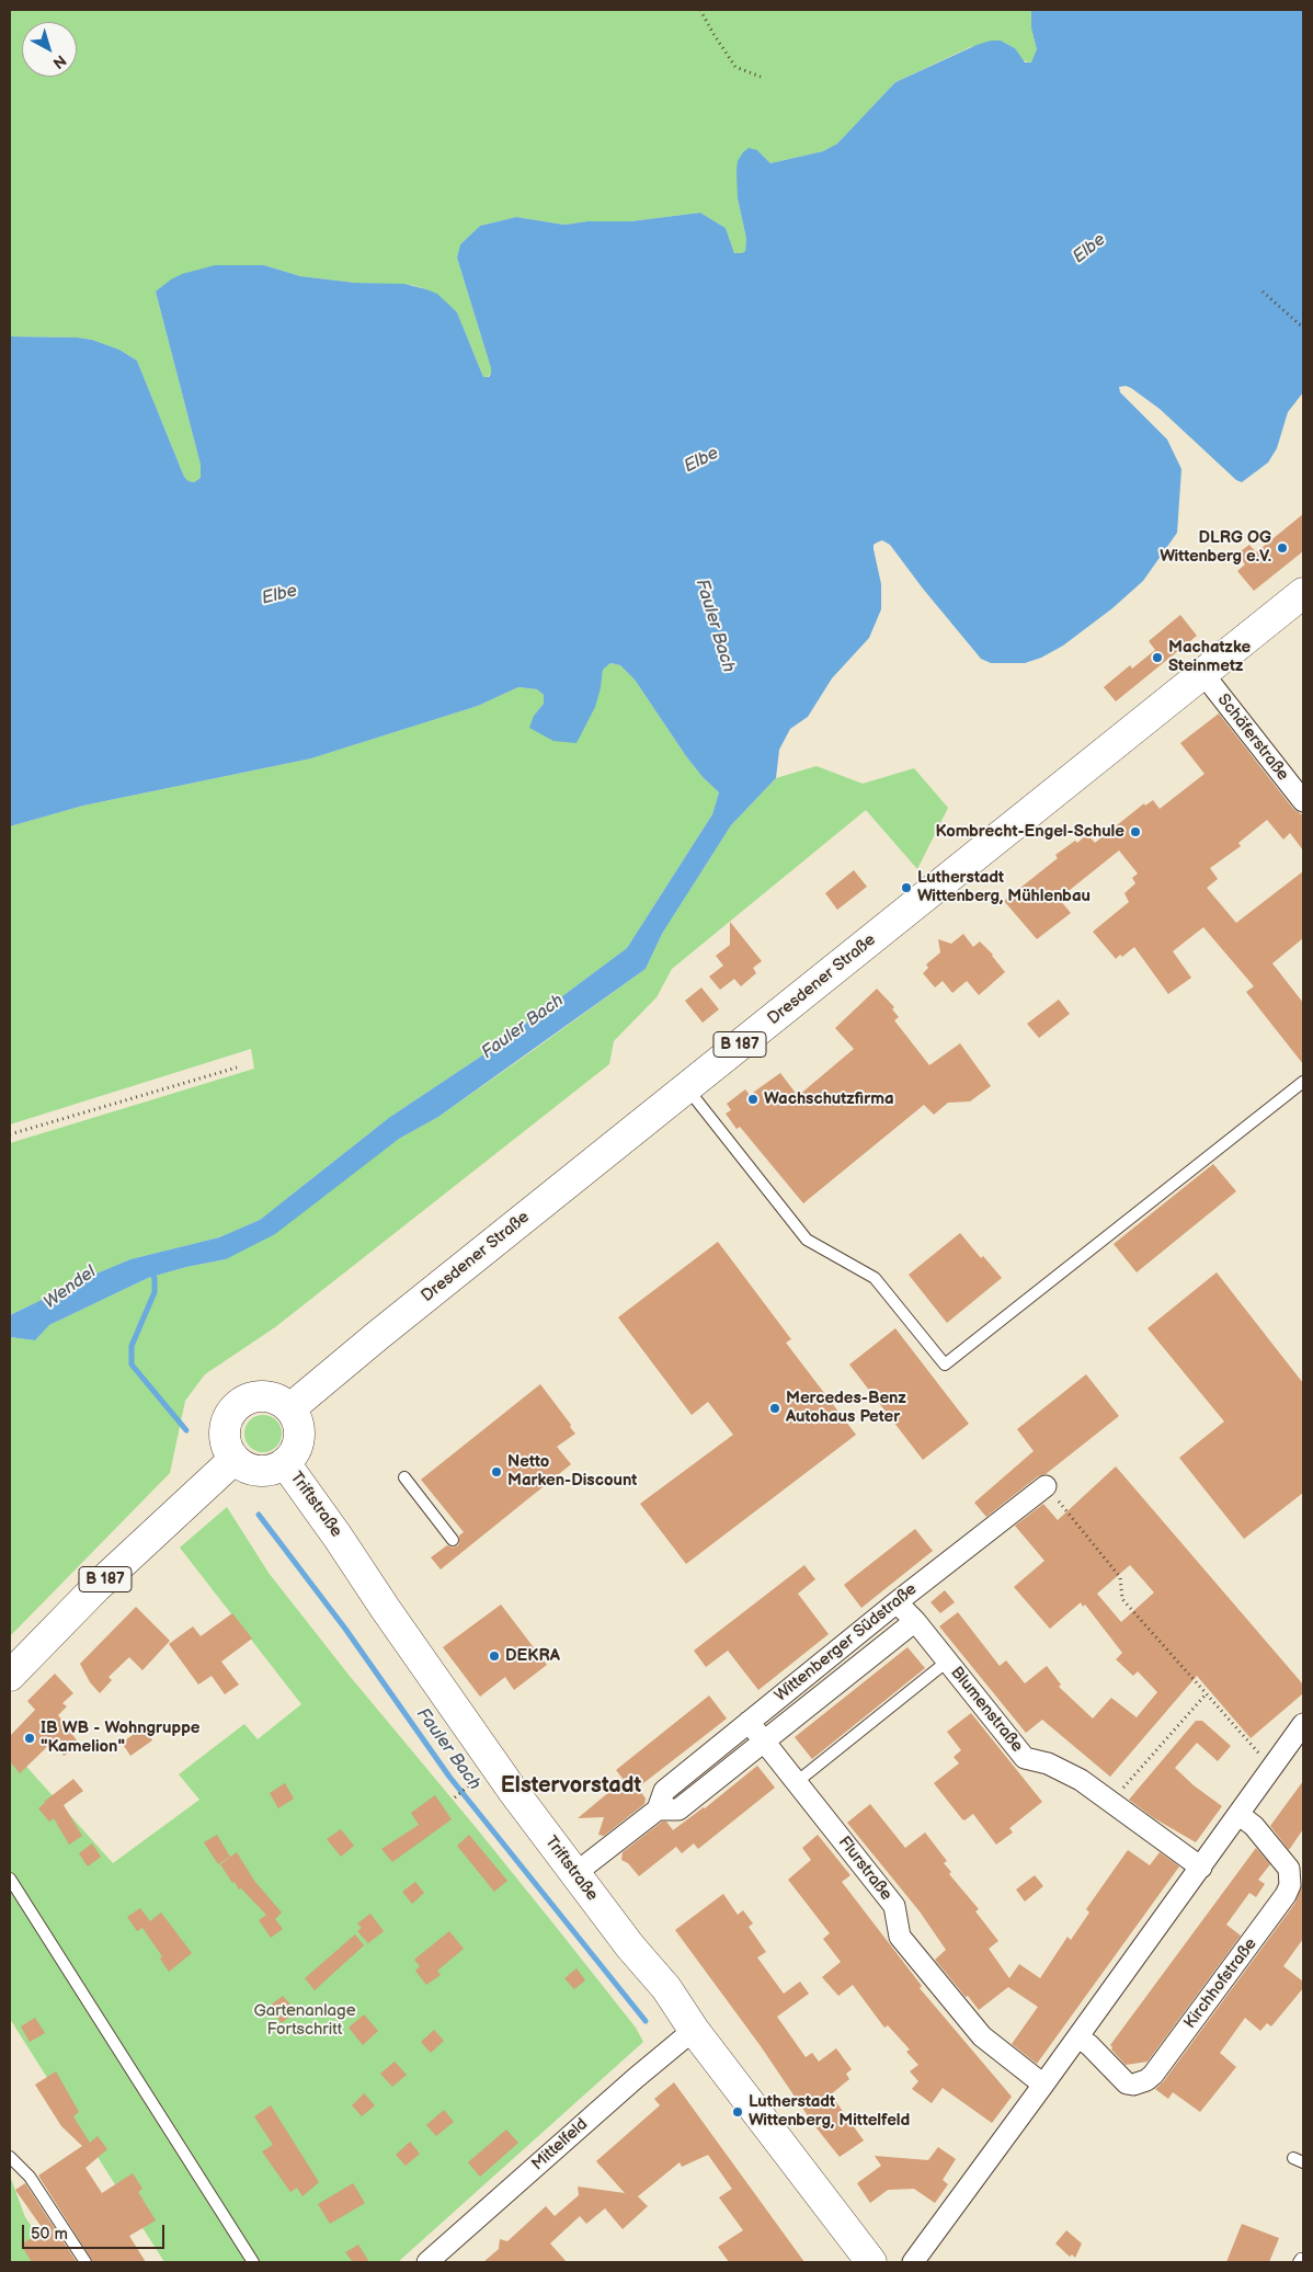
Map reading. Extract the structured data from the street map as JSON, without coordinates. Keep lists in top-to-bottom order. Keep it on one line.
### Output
{"streets":{"main road":["Dresdener Straße","B 187","Triftstraße"],"street":["Schäferstraße","Wittenberger Südstraße","Blumenstraße","Flurstraße","Kirchhofstraße","Mittelfeld"]},"crossings":[["Schäferstraße","Dresdener Straße"],["Dresdener Straße","B 187"],["Dresdener Straße","Triftstraße"],["B 187","Triftstraße"],["Triftstraße","Wittenberger Südstraße"],["Triftstraße","Mittelfeld"],["Wittenberger Südstraße","Blumenstraße"],["Wittenberger Südstraße","Flurstraße"]],"districts":["Elstervorstadt"],"water":["Elbe","Fauler Bach","Wendel"],"parks":["Gartenanlage Fortschritt"],"places":["DLRG OG Wittenberg e.V.","Machatzke Steinmetz","Kombrecht-Engel-Schule","Lutherstadt Wittenberg, Mühlenbau","Wachschutzfirma","Mercedes-Benz Autohaus Peter","Netto Marken-Discount","DEKRA","IB WB - Wohngruppe \"Kamelion\"","Lutherstadt Wittenberg, Mittelfeld"],"scale_bar":"50 m","north":"bottom right"}
